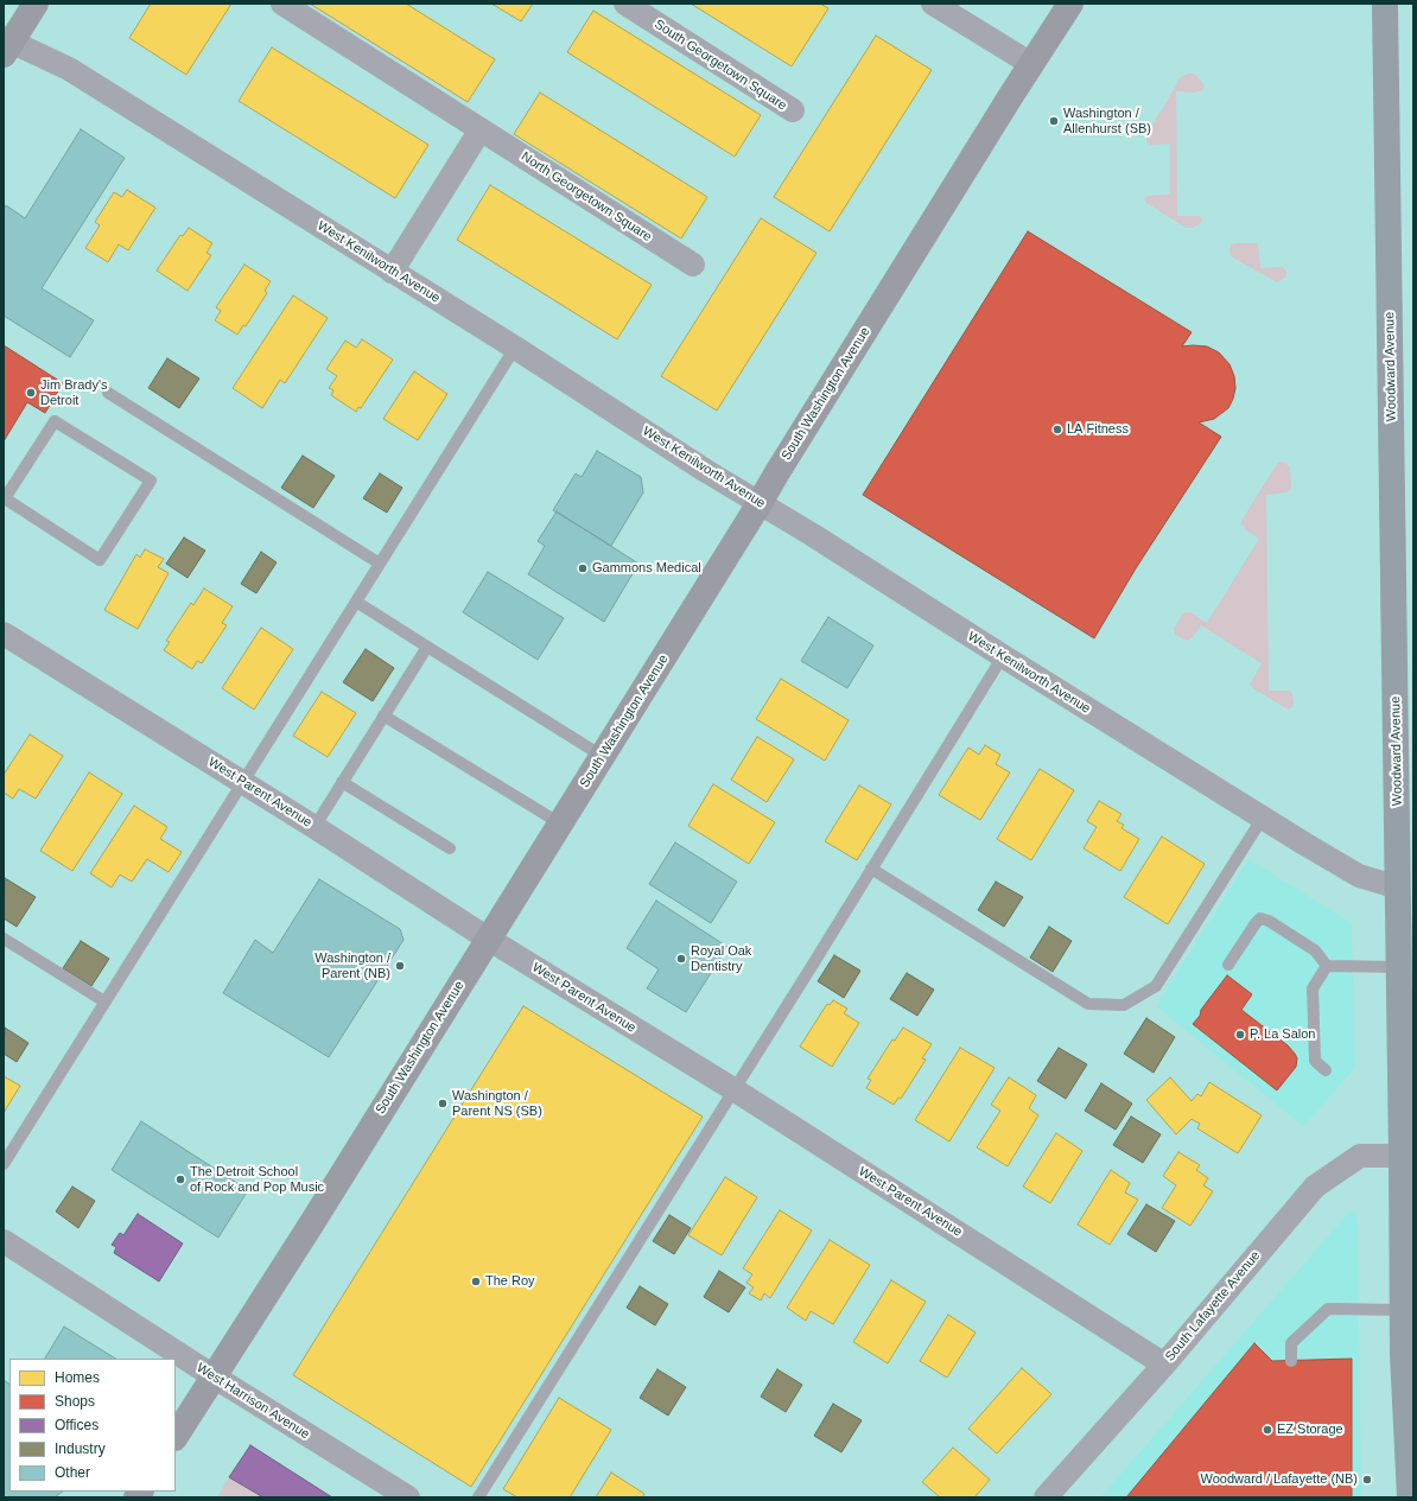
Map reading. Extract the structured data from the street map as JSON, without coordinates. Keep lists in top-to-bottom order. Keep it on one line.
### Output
{"streets":{"main road":["Woodward Avenue","South Washington Avenue"],"street":["South Georgetown Square","North Georgetown Square","West Kenilworth Avenue","West Parent Avenue","South Lafayette Avenue","West Harrison Avenue"]},"crossings":[["West Kenilworth Avenue","Woodward Avenue"],["West Kenilworth Avenue","South Washington Avenue"],["Woodward Avenue","South Lafayette Avenue"],["South Washington Avenue","West Parent Avenue"],["South Washington Avenue","West Harrison Avenue"],["West Parent Avenue","South Lafayette Avenue"]],"places":["Washington / Allenhurst (SB)","Jim Brady's Detroit","LA Fitness","Gammons Medical","Royal Oak Dentistry","Washington / Parent (NB)","P. La Salon","Washington / Parent NS (SB)","The Detroit School of Rock and Pop Music","The Roy","EZ Storage","Woodward / Lafayette (NB)"],"legend":["Homes","Shops","Offices","Industry","Other"]}
